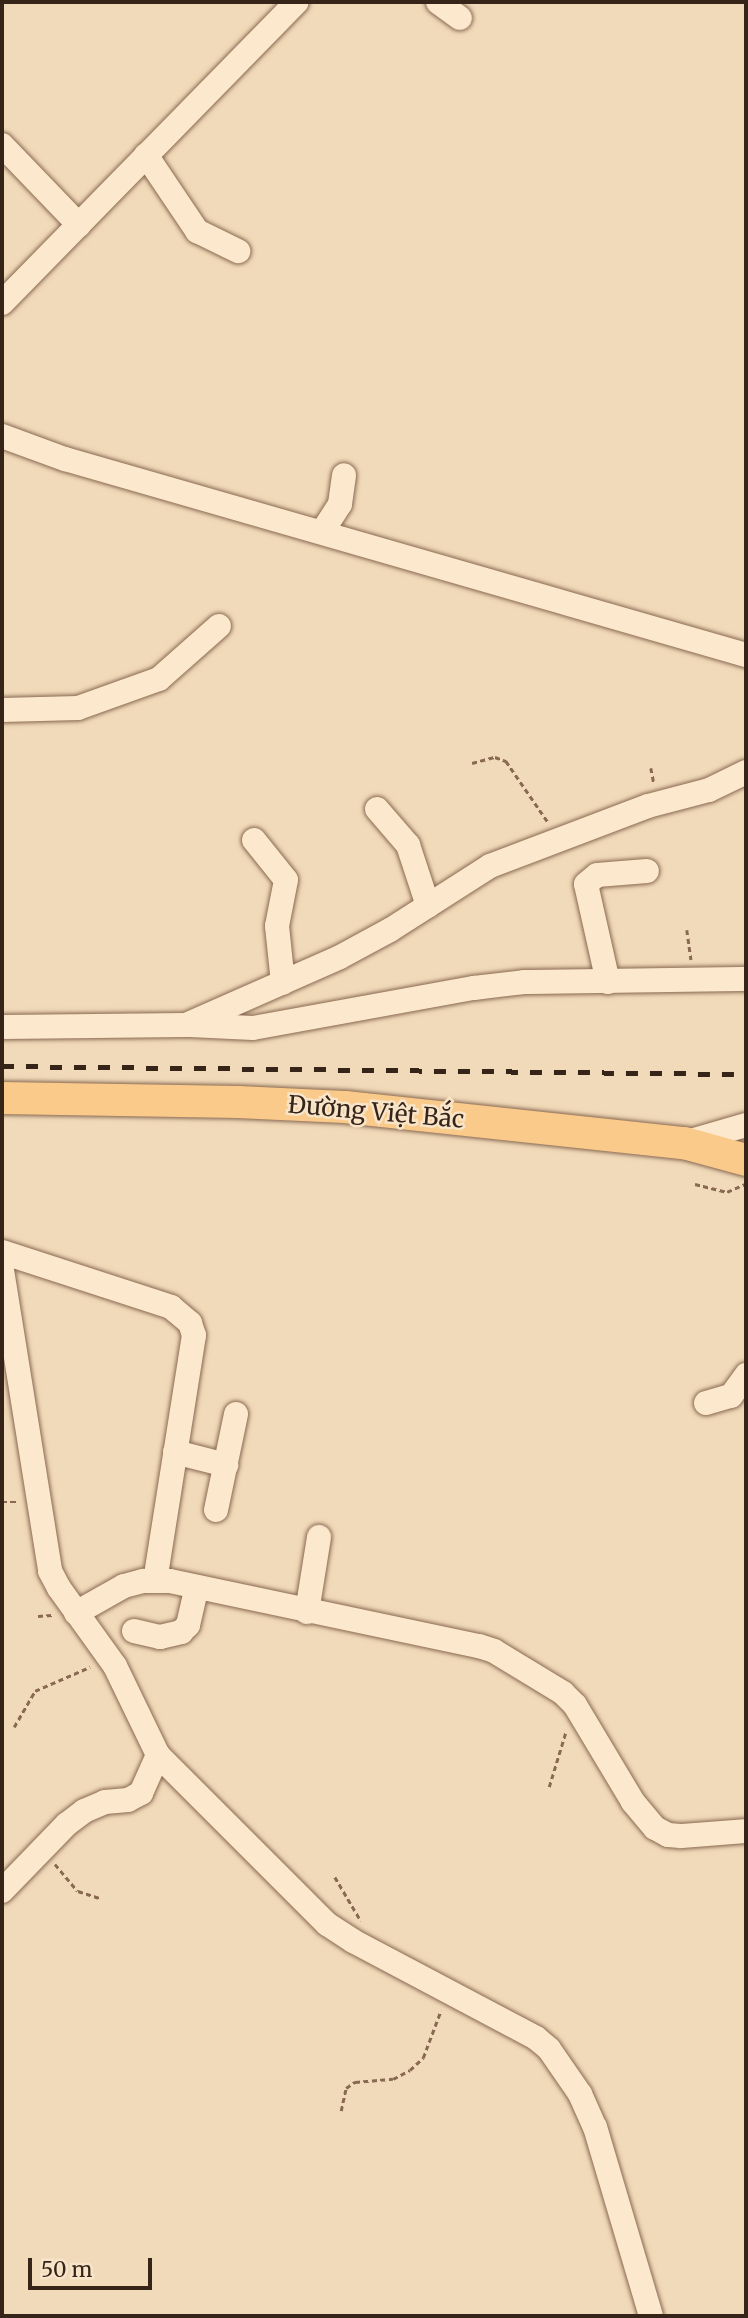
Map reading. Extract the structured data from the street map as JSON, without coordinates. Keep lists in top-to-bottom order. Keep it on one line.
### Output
{"streets":{"main road":["Đường Việt Bắc"]},"scale_bar":"50 m"}
